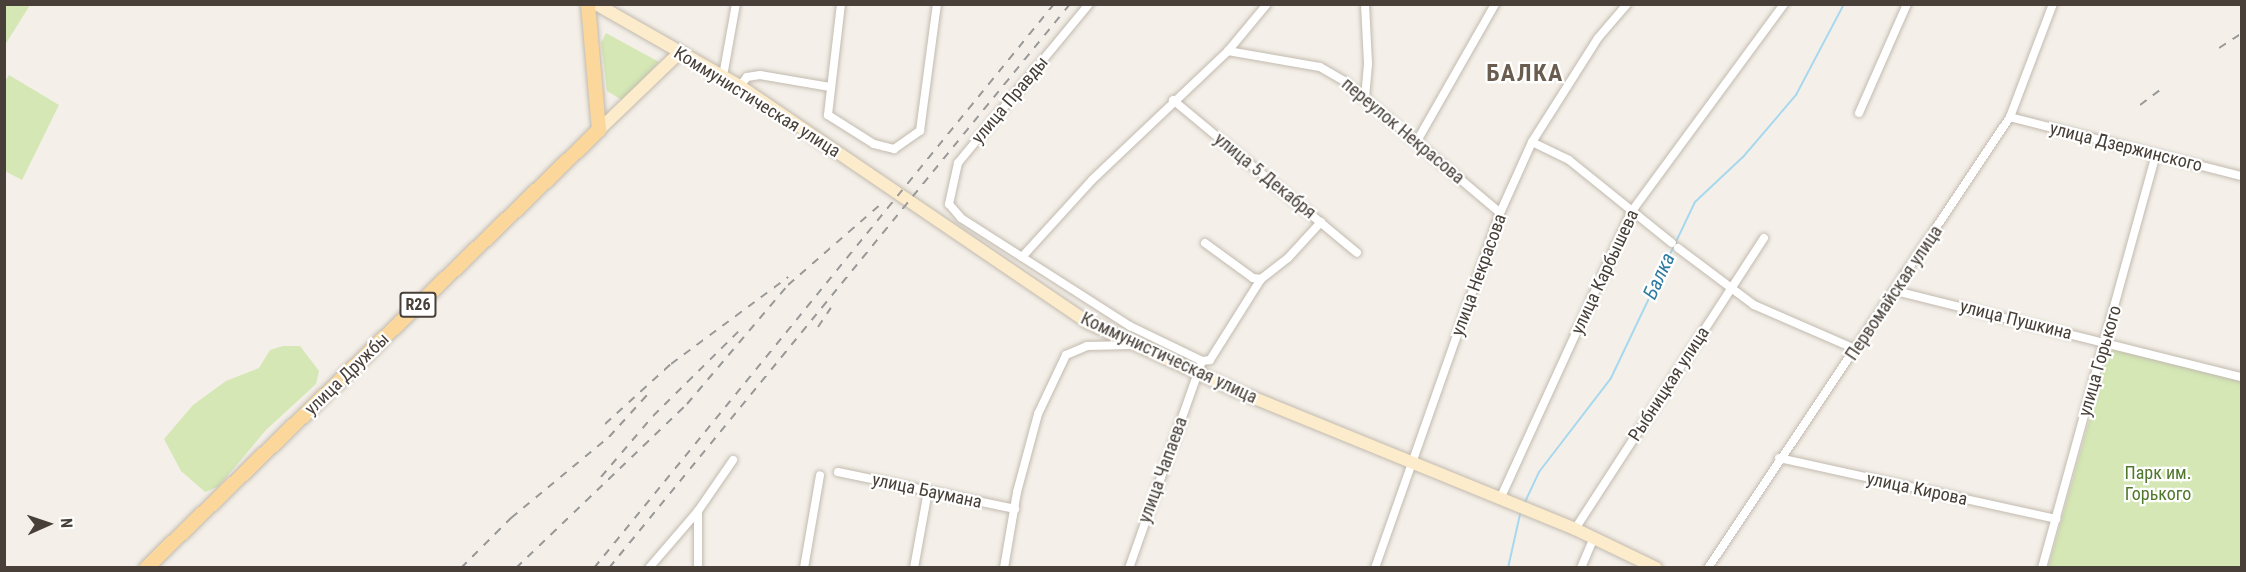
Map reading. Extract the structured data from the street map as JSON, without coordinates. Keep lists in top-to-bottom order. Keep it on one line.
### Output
{"streets":{"main road":["Коммунистическая улица","R26","улица Дружбы"],"street":["улица Правды","переулок Некрасова","улица Дзержинского","улица 5 Декабря","улица Карбышева","улица Некрасова","Первомайская улица","улица Пушкина","улица Горького","Рыбницкая улица","улица Чапаева","улица Кирова","улица Баумана"]},"crossings":[["Коммунистическая улица","улица Карбышева"],["Коммунистическая улица","улица Некрасова"],["Коммунистическая улица","улица Дружбы"],["Коммунистическая улица","Рыбницкая улица"],["Коммунистическая улица","улица Чапаева"],["переулок Некрасова","улица Некрасова"],["улица Дзержинского","Первомайская улица"],["улица Дзержинского","улица Горького"],["Первомайская улица","улица Пушкина"],["Первомайская улица","улица Кирова"],["улица Пушкина","улица Горького"],["улица Горького","улица Кирова"]],"districts":["БАЛКА"],"water":["Балка"],"parks":["Парк им. Горького"],"north":"right"}
